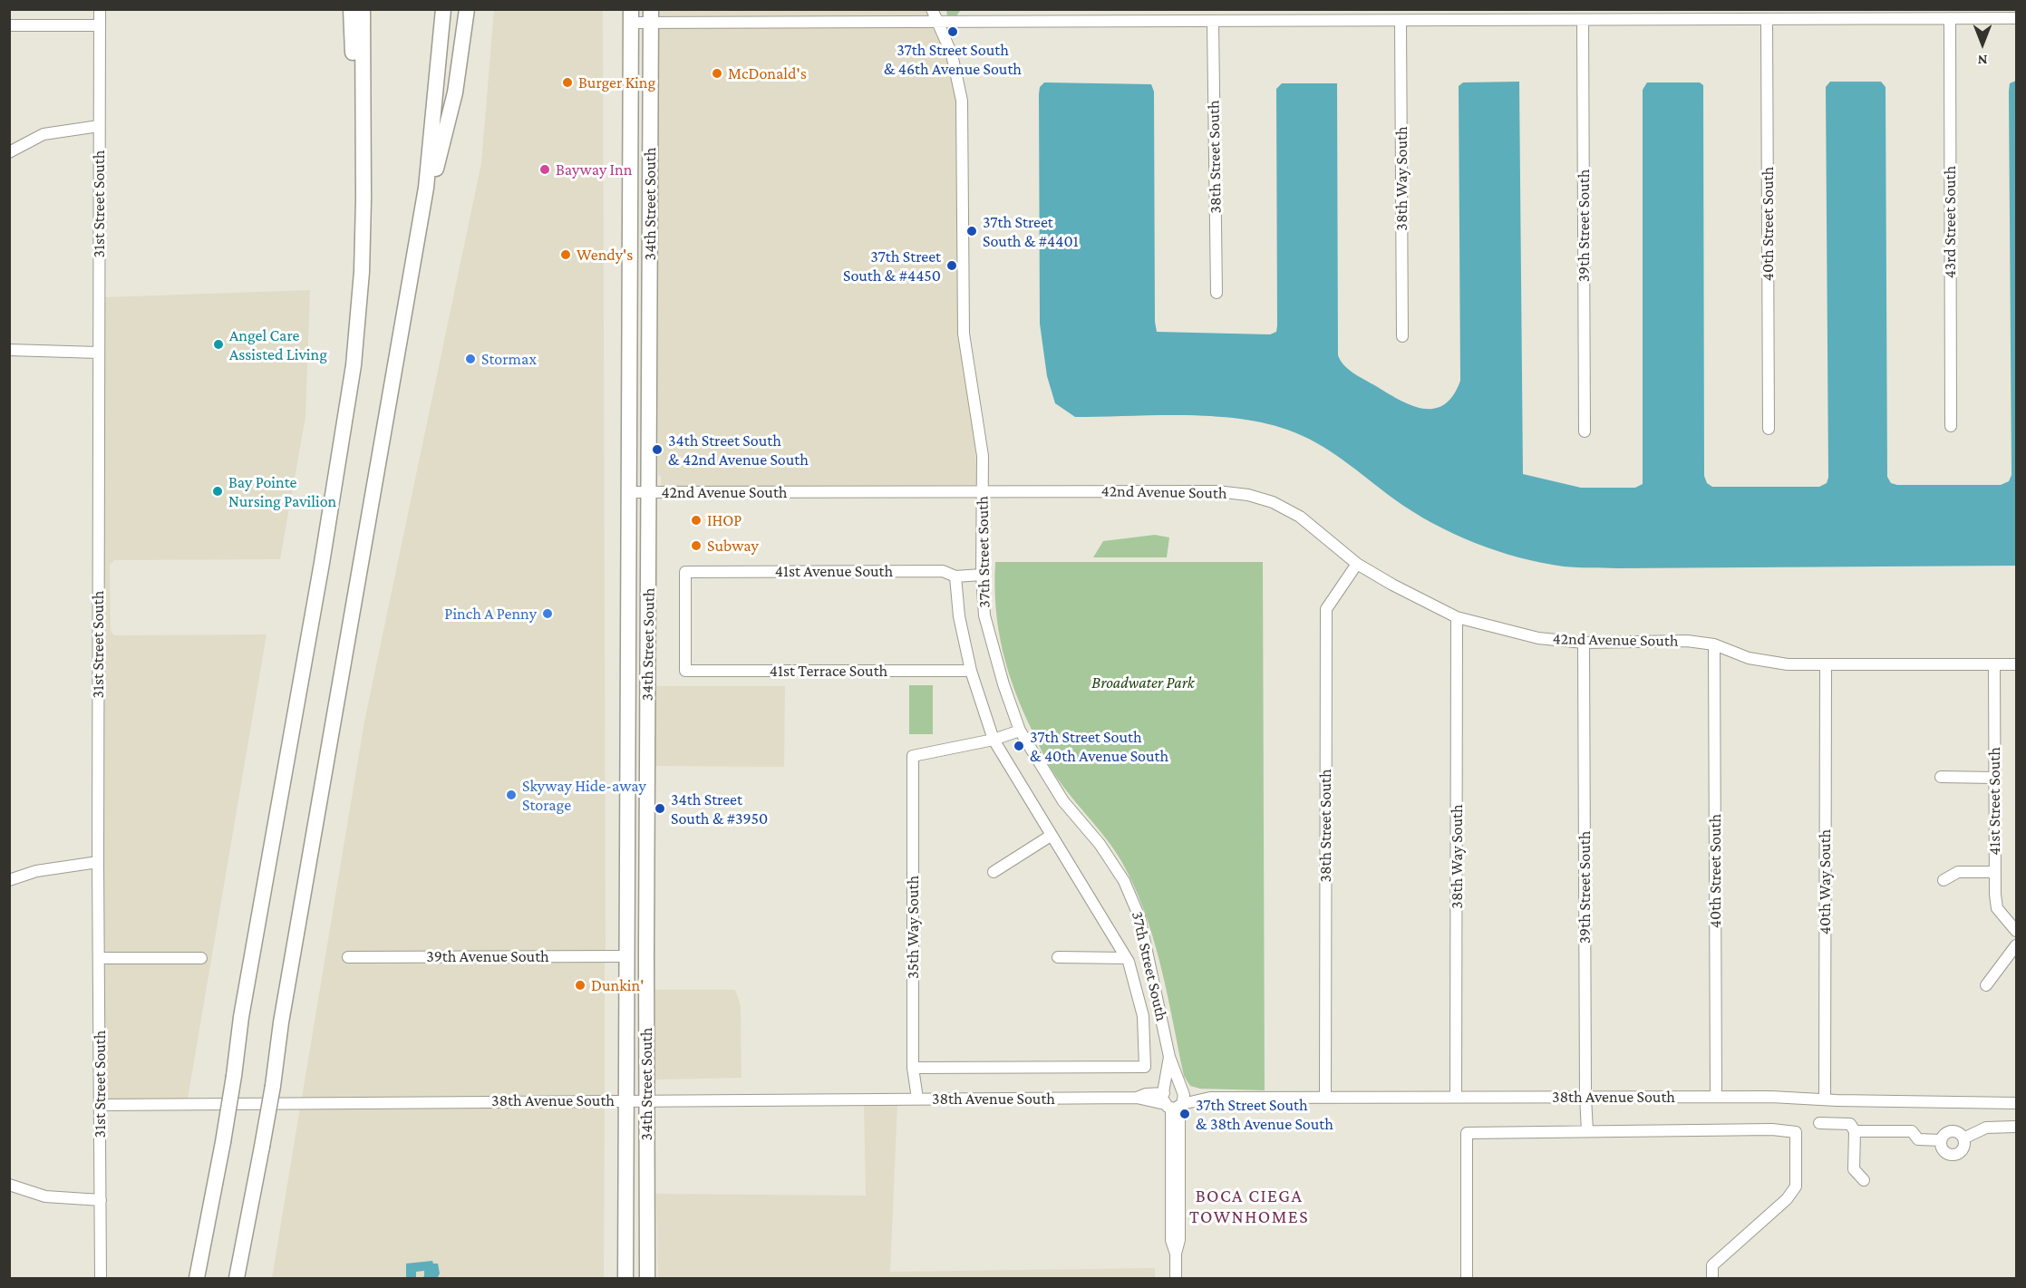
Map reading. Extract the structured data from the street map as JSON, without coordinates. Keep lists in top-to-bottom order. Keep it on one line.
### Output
{"streets":{"highway":["34th Street South"],"street":["38th Street South","38th Way South","31st Street South","43rd Street South","40th Street South","39th Street South","42nd Avenue South","37th Street South","41st Avenue South","41st Terrace South","41st Street South","40th Way South","35th Way South","39th Avenue South","38th Avenue South"]},"crossings":[["38th Street South","42nd Avenue South"],["38th Street South","38th Avenue South"],["38th Way South","42nd Avenue South"],["38th Way South","38th Avenue South"],["31st Street South","38th Avenue South"],["34th Street South","42nd Avenue South"],["34th Street South","39th Avenue South"],["34th Street South","38th Avenue South"],["40th Street South","42nd Avenue South"],["40th Street South","38th Avenue South"],["39th Street South","42nd Avenue South"],["39th Street South","38th Avenue South"],["42nd Avenue South","37th Street South"],["42nd Avenue South","41st Street South"],["42nd Avenue South","40th Way South"],["37th Street South","41st Avenue South"],["37th Street South","38th Avenue South"],["41st Avenue South","41st Terrace South"],["40th Way South","38th Avenue South"],["35th Way South","38th Avenue South"]],"districts":["BOCA CIEGA TOWNHOMES"],"parks":["Broadwater Park"],"places":["37th Street South & 46th Avenue South","McDonald's","Burger King","Bayway Inn","37th Street South & #4401","Wendy's","37th Street South & #4450","Angel Care Assisted Living","Stormax","34th Street South & 42nd Avenue South","Bay Pointe Nursing Pavilion","IHOP","Subway","Pinch A Penny","37th Street South & 40th Avenue South","Skyway Hide-away Storage","34th Street South & #3950","Dunkin'","37th Street South & 38th Avenue South"],"north":"bottom"}
